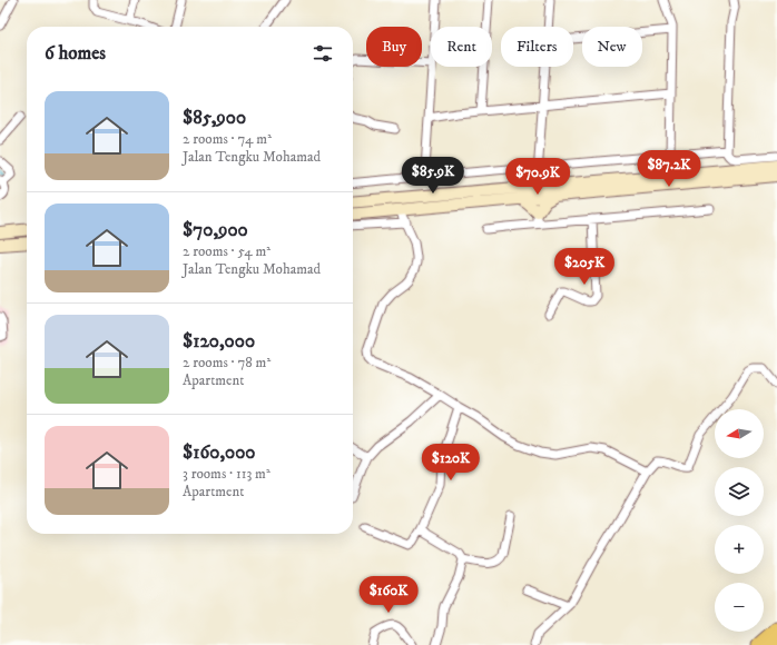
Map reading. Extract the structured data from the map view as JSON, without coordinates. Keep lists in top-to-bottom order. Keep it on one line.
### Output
{"north":"left","page":{"chip":["Buy","Rent","Filters","New"],"heading":"6 homes","list":[{"name":"$85,900","note":"2 rooms · 74 m² · Jalan Tengku Mohamad"},{"name":"$70,900","note":"2 rooms · 54 m² · Jalan Tengku Mohamad"},{"name":"$120,000","note":"2 rooms · 78 m² · Apartment"},{"name":"$160,000","note":"3 rooms · 113 m² · Apartment"}],"price":["$87.2K","$85.9K","$70.9K","$205K","$120K","$160K"],"map_buttons":["+","−"]}}
